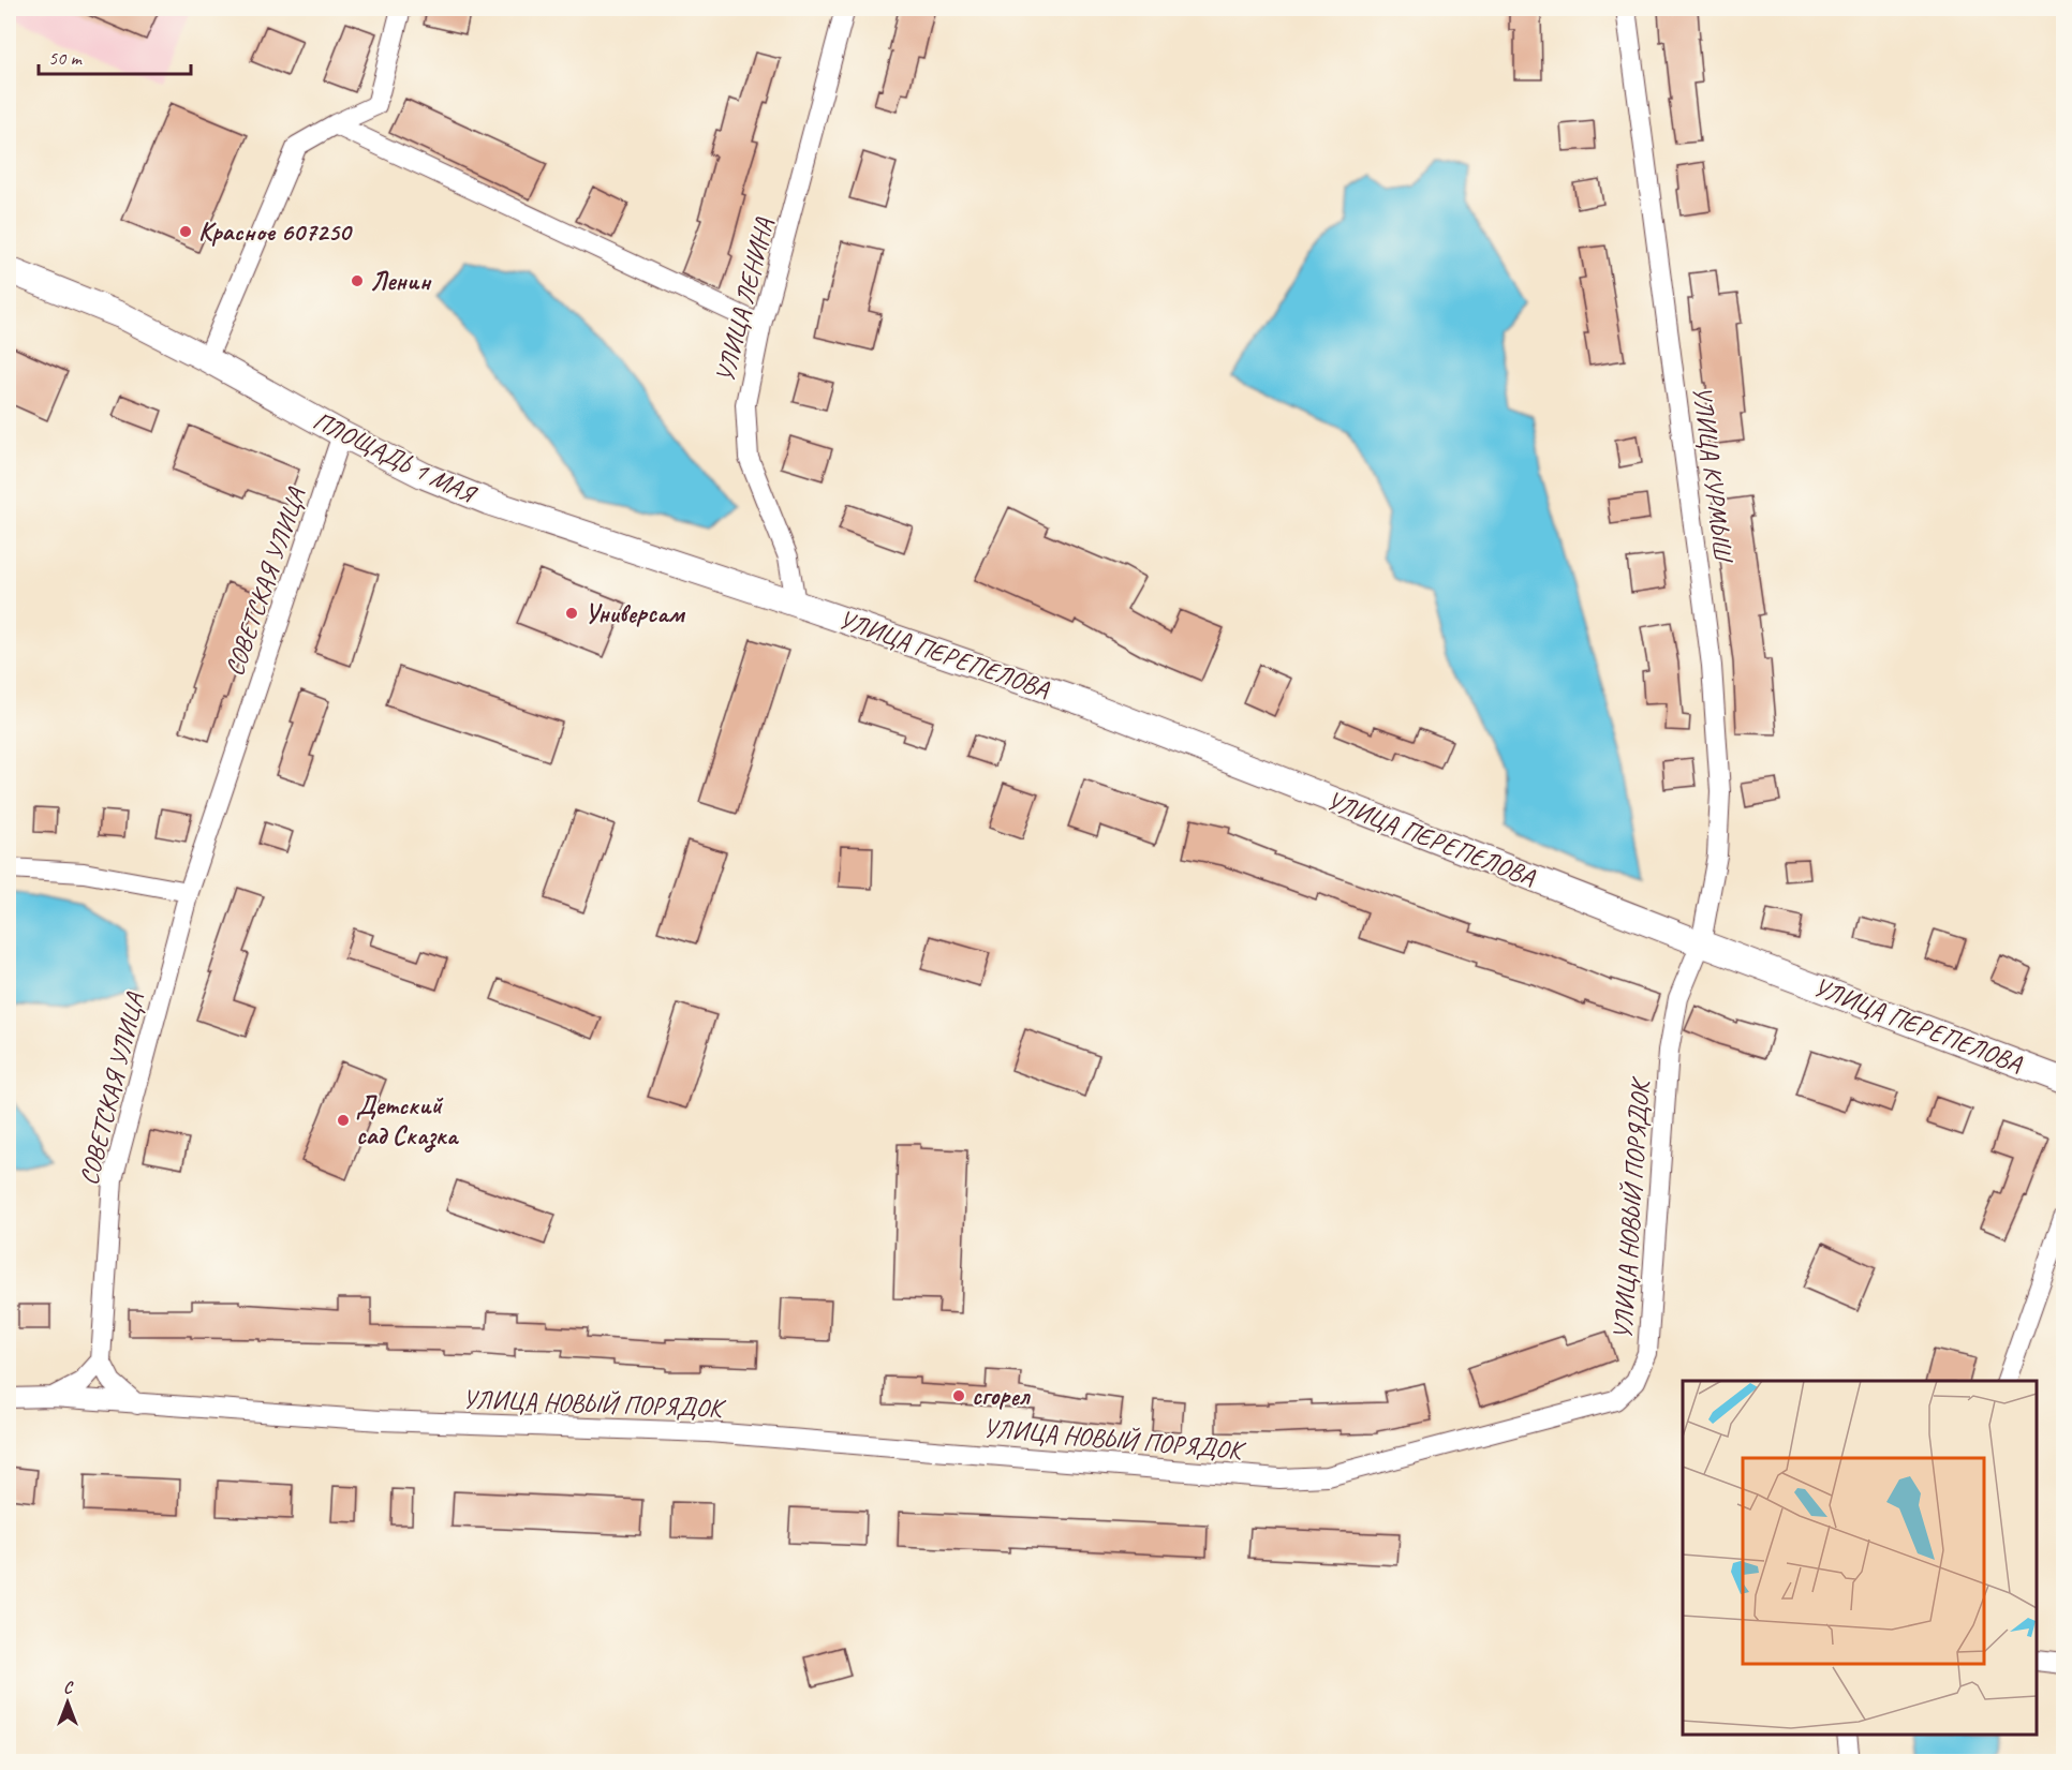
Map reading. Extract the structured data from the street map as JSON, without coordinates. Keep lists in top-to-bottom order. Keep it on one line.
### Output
{"streets":{"street":["УЛИЦА ЛЕНИНА","ПЛОЩАДЬ 1 МАЯ","УЛИЦА КУРМЫШ","СОВЕТСКАЯ УЛИЦА","УЛИЦА ПЕРЕПЕЛОВА","УЛИЦА НОВЫЙ ПОРЯДОК"]},"crossings":[["УЛИЦА ЛЕНИНА","ПЛОЩАДЬ 1 МАЯ"],["УЛИЦА ЛЕНИНА","УЛИЦА ПЕРЕПЕЛОВА"],["ПЛОЩАДЬ 1 МАЯ","СОВЕТСКАЯ УЛИЦА"],["ПЛОЩАДЬ 1 МАЯ","УЛИЦА ПЕРЕПЕЛОВА"],["УЛИЦА КУРМЫШ","УЛИЦА ПЕРЕПЕЛОВА"],["УЛИЦА КУРМЫШ","УЛИЦА НОВЫЙ ПОРЯДОК"],["УЛИЦА ПЕРЕПЕЛОВА","УЛИЦА НОВЫЙ ПОРЯДОК"]],"places":["Красное 607250","Ленин","Универсам","Детский сад Сказка","сгорел"],"scale_bar":"50 m","north":"top"}
